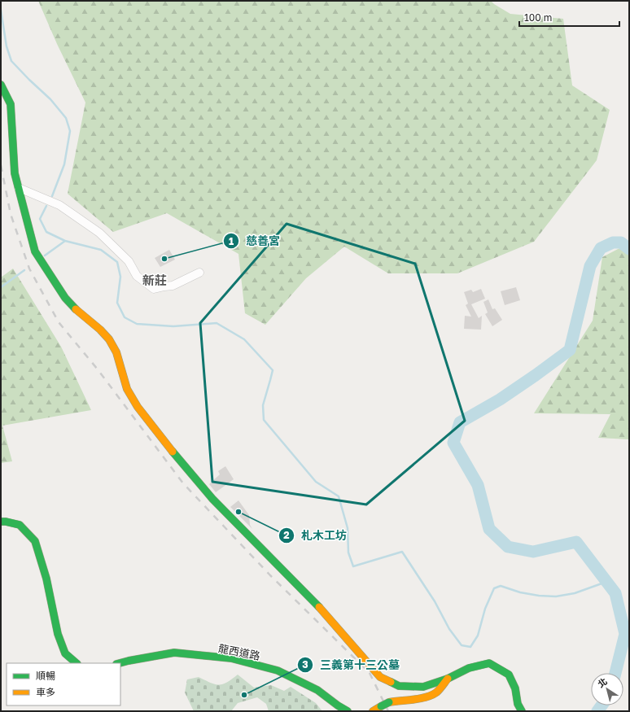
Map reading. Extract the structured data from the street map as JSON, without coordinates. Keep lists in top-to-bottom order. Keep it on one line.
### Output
{"streets":{"street":["龍西道路"]},"districts":["新莊"],"places":["慈善宮","札木工坊","三義第十三公墓"],"legend":["順暢","車多"],"scale_bar":"100 m","north":"top left"}
